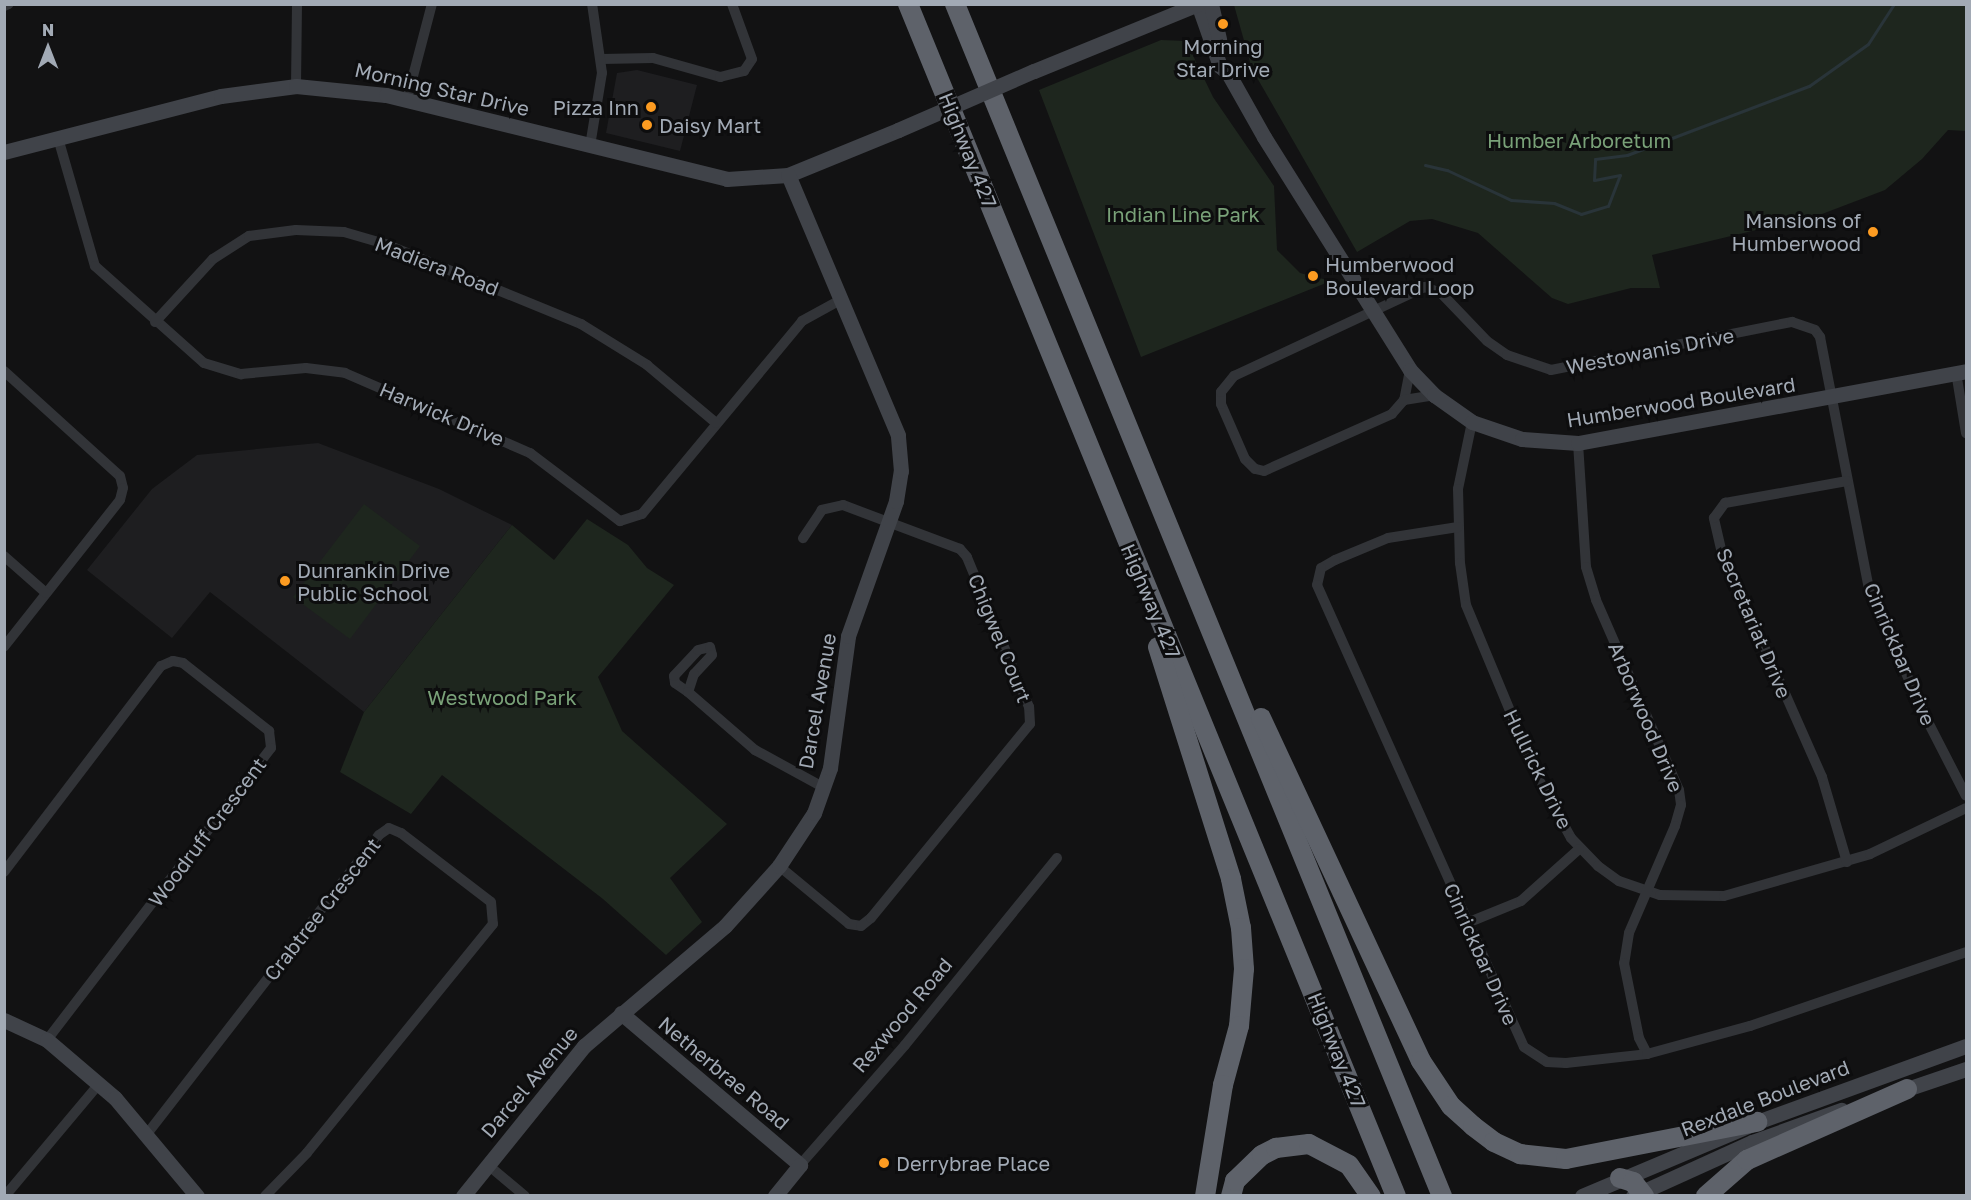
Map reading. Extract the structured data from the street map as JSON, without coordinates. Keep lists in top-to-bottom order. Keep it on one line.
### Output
{"streets":{"highway":["Highway 427"],"street":["Morning Star Drive","Madiera Road","Westowanis Drive","Humberwood Boulevard","Harwick Drive","Secretariat Drive","Chigwel Court","Cinrickbar Drive","Darcel Avenue","Arborwood Drive","Hullrick Drive","Woodruff Crescent","Crabtree Crescent","Rexwood Road","Netherbrae Road","Rexdale Boulevard"]},"crossings":[["Morning Star Drive","Humberwood Boulevard"],["Morning Star Drive","Harwick Drive"],["Morning Star Drive","Darcel Avenue"],["Madiera Road","Harwick Drive"],["Westowanis Drive","Humberwood Boulevard"],["Westowanis Drive","Cinrickbar Drive"],["Humberwood Boulevard","Cinrickbar Drive"],["Humberwood Boulevard","Arborwood Drive"],["Humberwood Boulevard","Hullrick Drive"],["Harwick Drive","Darcel Avenue"],["Secretariat Drive","Cinrickbar Drive"],["Secretariat Drive","Hullrick Drive"],["Chigwel Court","Darcel Avenue"],["Cinrickbar Drive","Arborwood Drive"],["Cinrickbar Drive","Hullrick Drive"],["Darcel Avenue","Netherbrae Road"],["Arborwood Drive","Hullrick Drive"],["Rexwood Road","Netherbrae Road"]],"parks":["Humber Arboretum","Indian Line Park","Westwood Park"],"places":["Morning Star Drive","Pizza Inn","Daisy Mart","Mansions of Humberwood","Humberwood Boulevard Loop","Dunrankin Drive Public School","Derrybrae Place"],"north":"top"}
